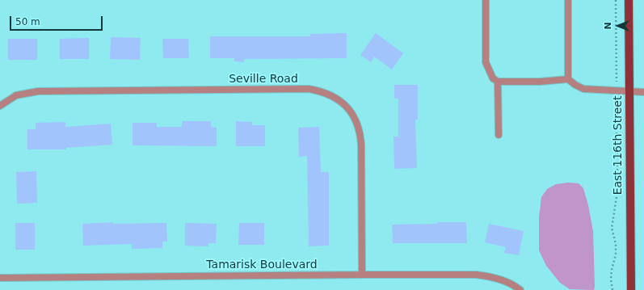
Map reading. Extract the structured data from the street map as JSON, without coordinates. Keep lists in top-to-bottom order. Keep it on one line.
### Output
{"streets":{"main road":["East 116th Street"],"street":["Seville Road","Tamarisk Boulevard"]},"crossings":[["Seville Road","Tamarisk Boulevard"]],"scale_bar":"50 m","north":"left"}
